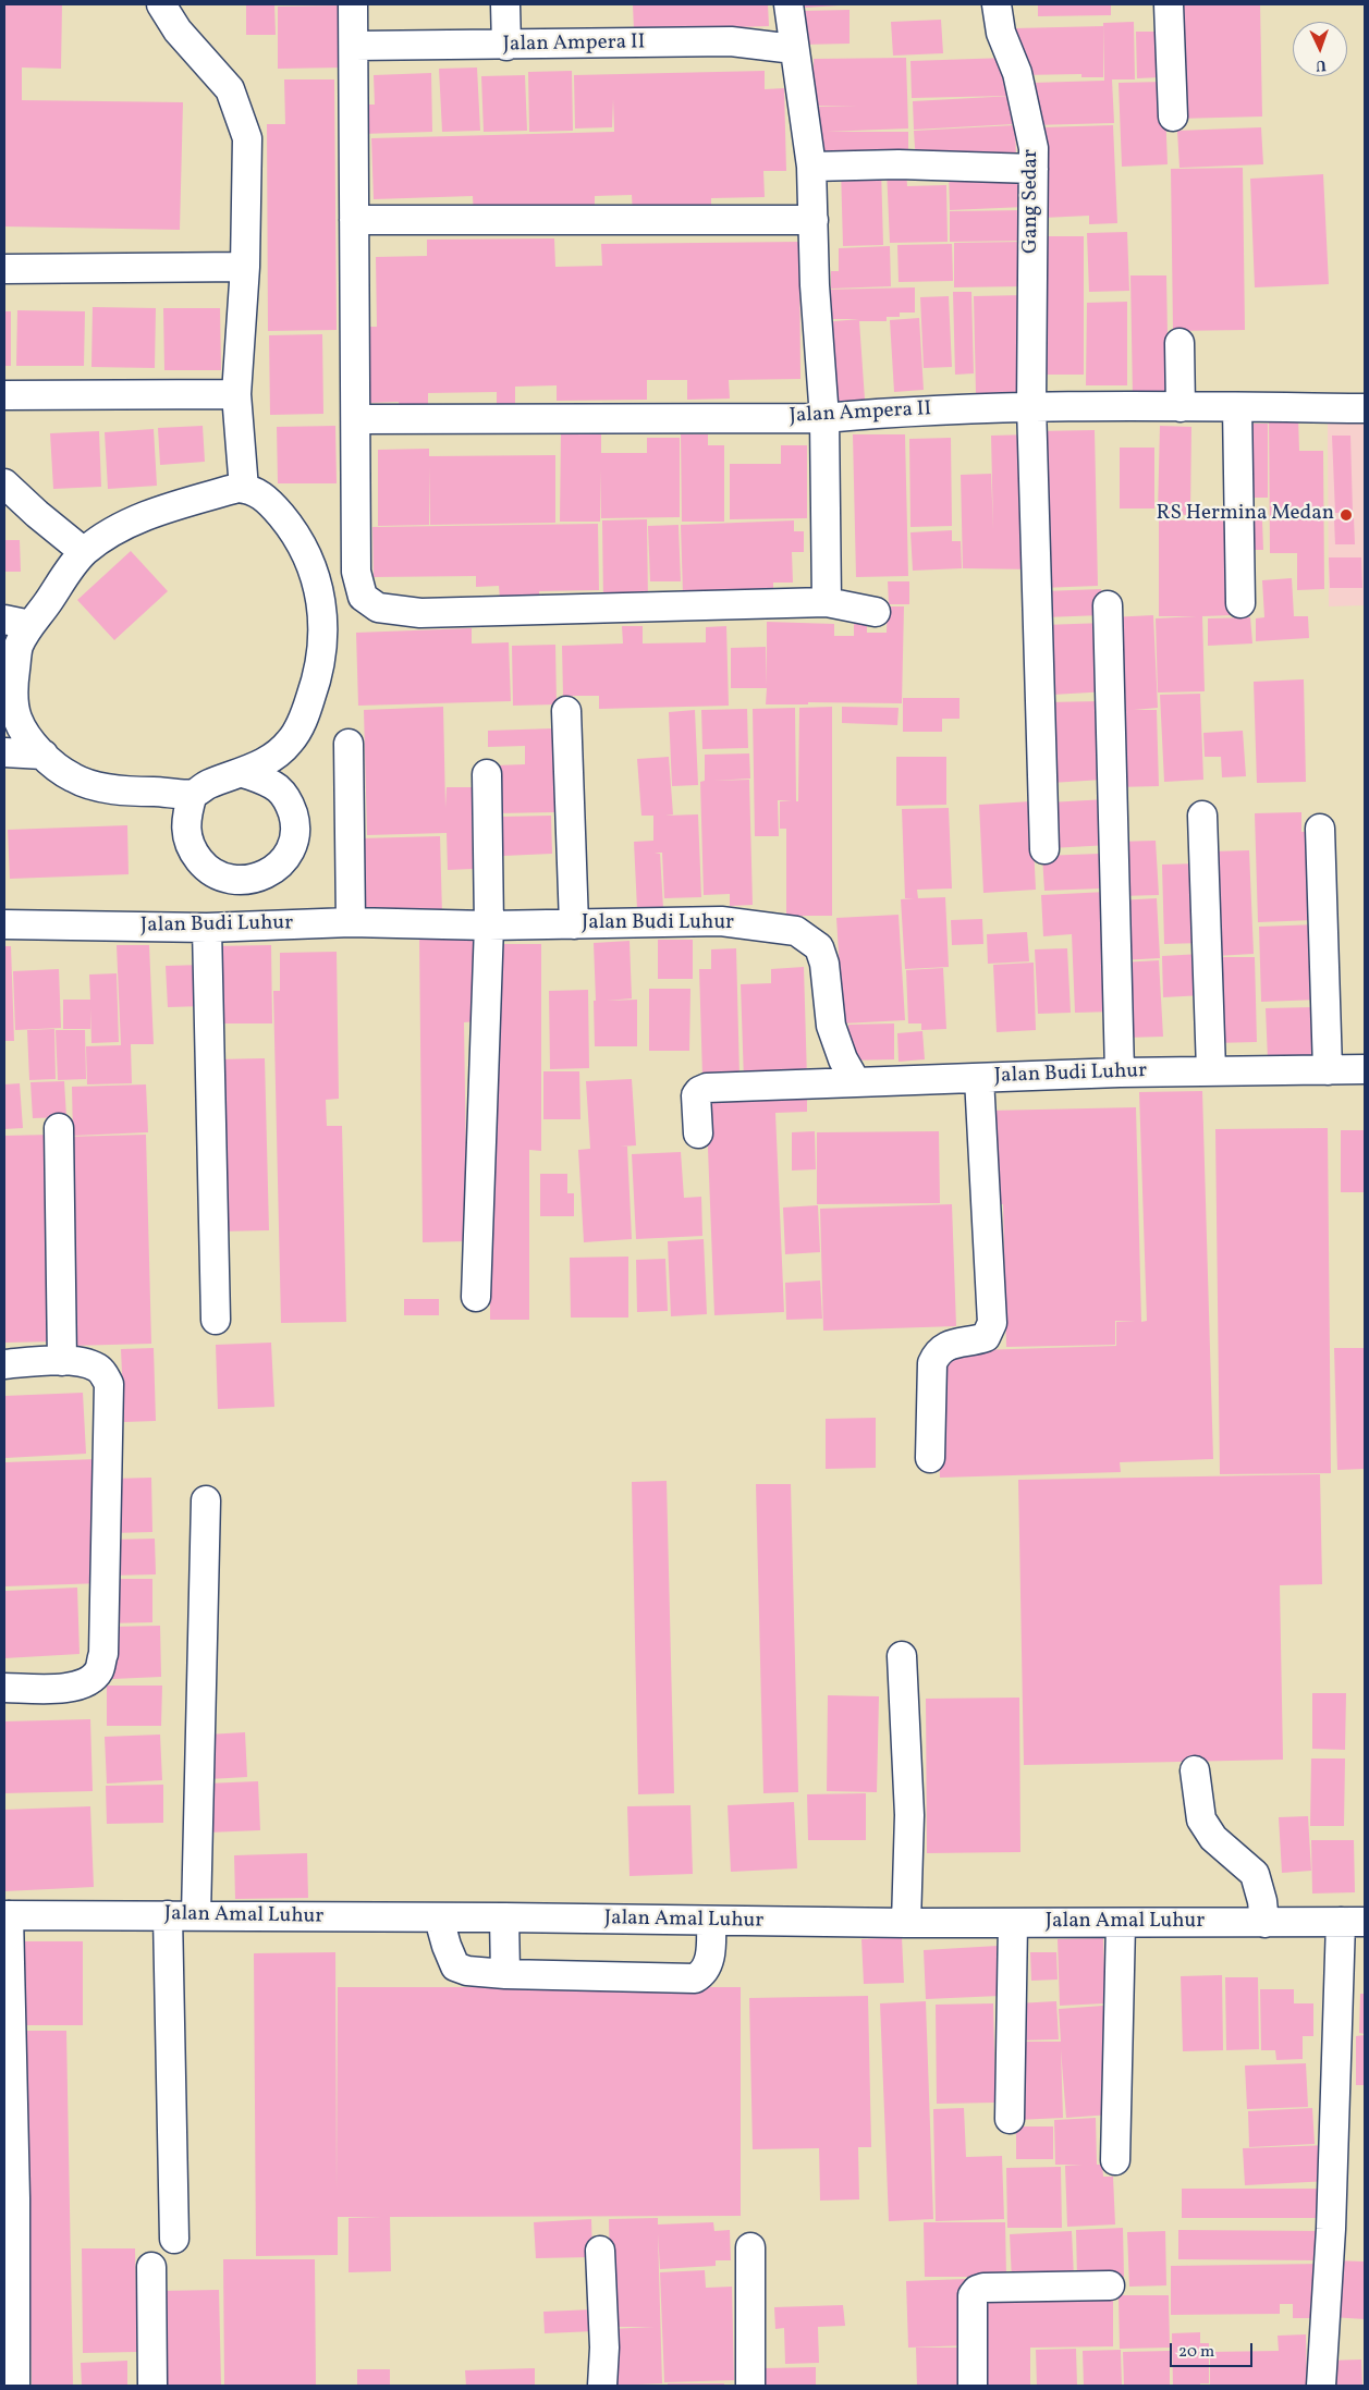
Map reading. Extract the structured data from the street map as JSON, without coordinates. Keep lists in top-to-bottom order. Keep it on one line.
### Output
{"streets":{"street":["Jalan Ampera II","Gang Sedar","Jalan Budi Luhur","Jalan Amal Luhur"]},"crossings":[["Jalan Ampera II","Gang Sedar"]],"places":["RS Hermina Medan"],"scale_bar":"20 m","north":"bottom"}
